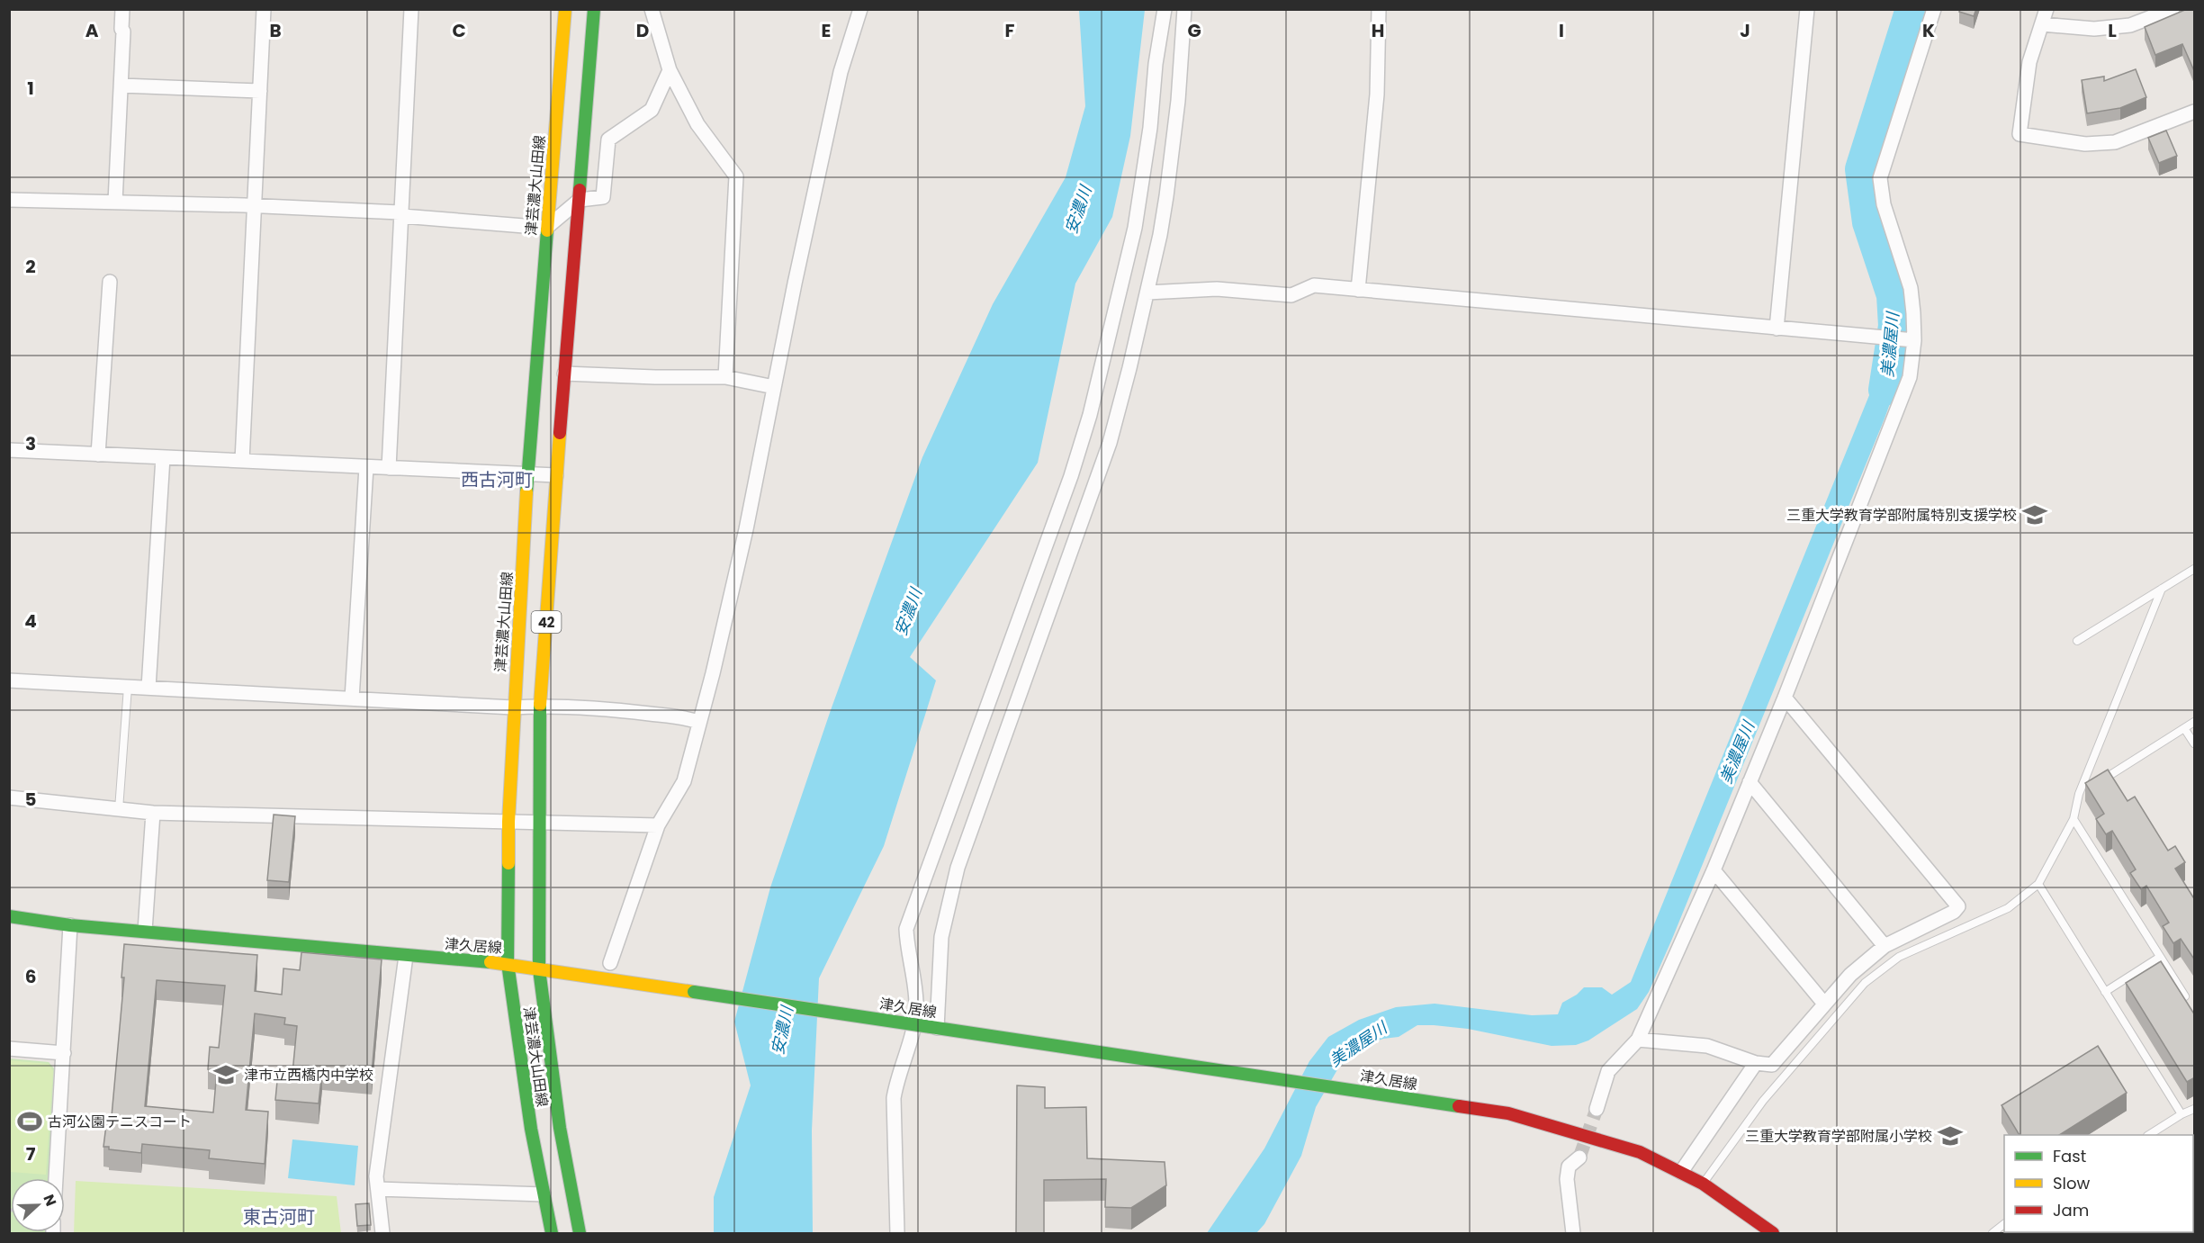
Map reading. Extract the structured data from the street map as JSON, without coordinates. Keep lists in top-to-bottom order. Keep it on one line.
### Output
{"streets":{"main road":["津芸濃大山田線","42","津久居線"]},"crossings":[["津芸濃大山田線","津久居線"]],"districts":["西古河町","東古河町"],"water":["安濃川","美濃屋川"],"places":{"school or university":["三重大学教育学部附属特別支援学校","津市立西橋内中学校","三重大学教育学部附属小学校"],"sports":["古河公園テニスコート"]},"legend":["Fast","Slow","Jam"],"north":"right","grid":{"columns":["A","B","C","D","E","F","G","H","I","J","K","L"],"rows":["1","2","3","4","5","6","7"]}}
